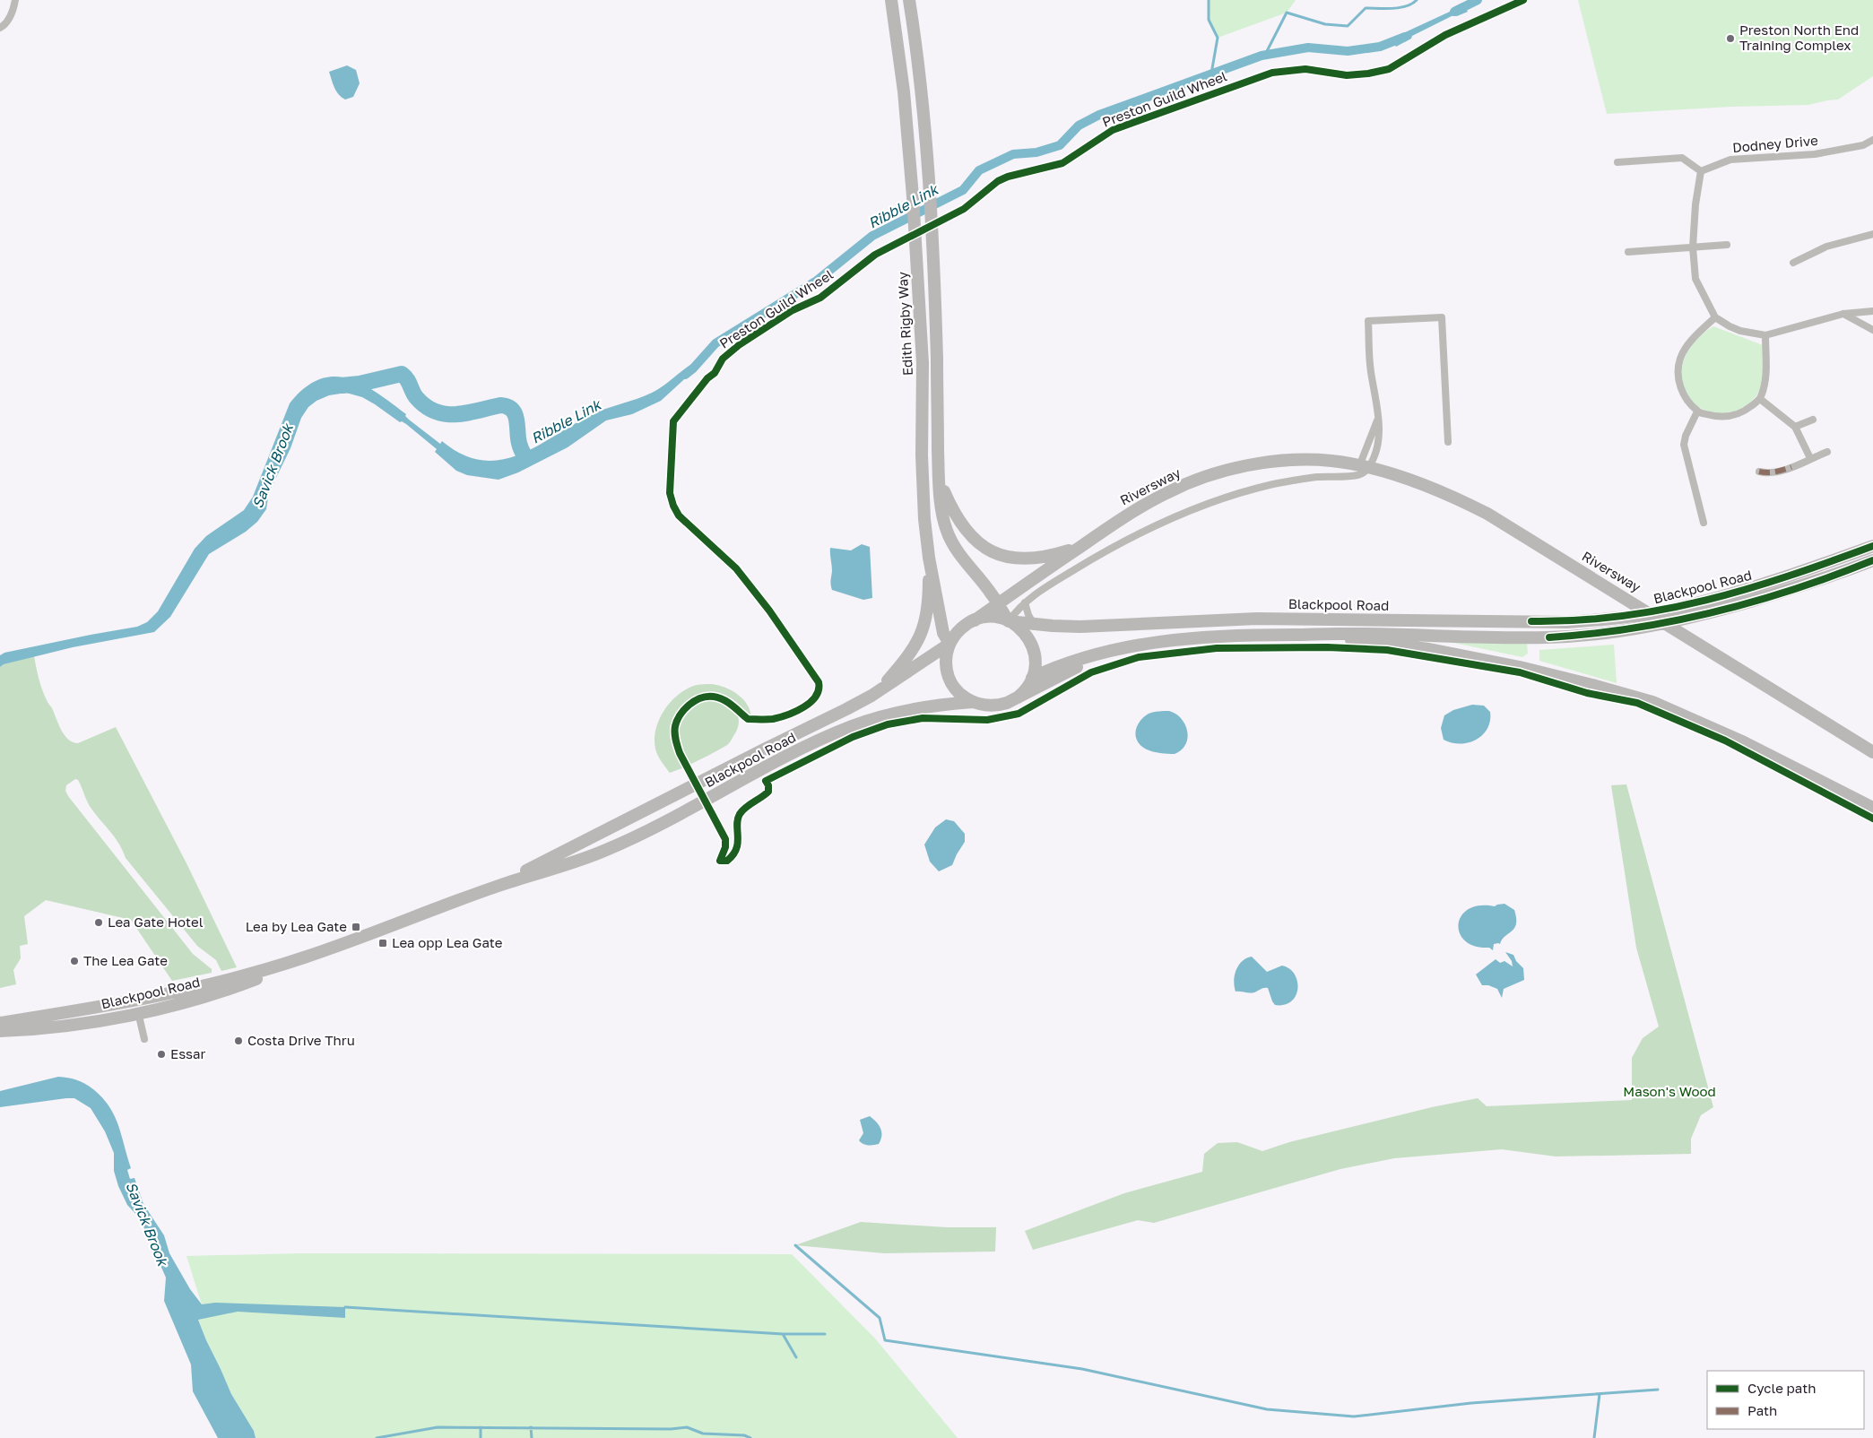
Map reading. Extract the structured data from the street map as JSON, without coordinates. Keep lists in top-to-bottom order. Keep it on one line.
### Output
{"streets":{"highway":["Edith Rigby Way","Riversway","Blackpool Road"],"street":["Dodney Drive"],"cycle path":["Preston Guild Wheel"]},"crossings":[["Edith Rigby Way","Riversway"],["Edith Rigby Way","Blackpool Road"],["Riversway","Blackpool Road"]],"water":["Ribble Link","Savick Brook"],"parks":["Mason's Wood"],"places":{"other":["Preston North End Training Complex","Lea Gate Hotel","The Lea Gate","Costa Drive Thru","Essar"],"transit":["Lea by Lea Gate","Lea opp Lea Gate"]},"legend":["Cycle path","Path"]}
